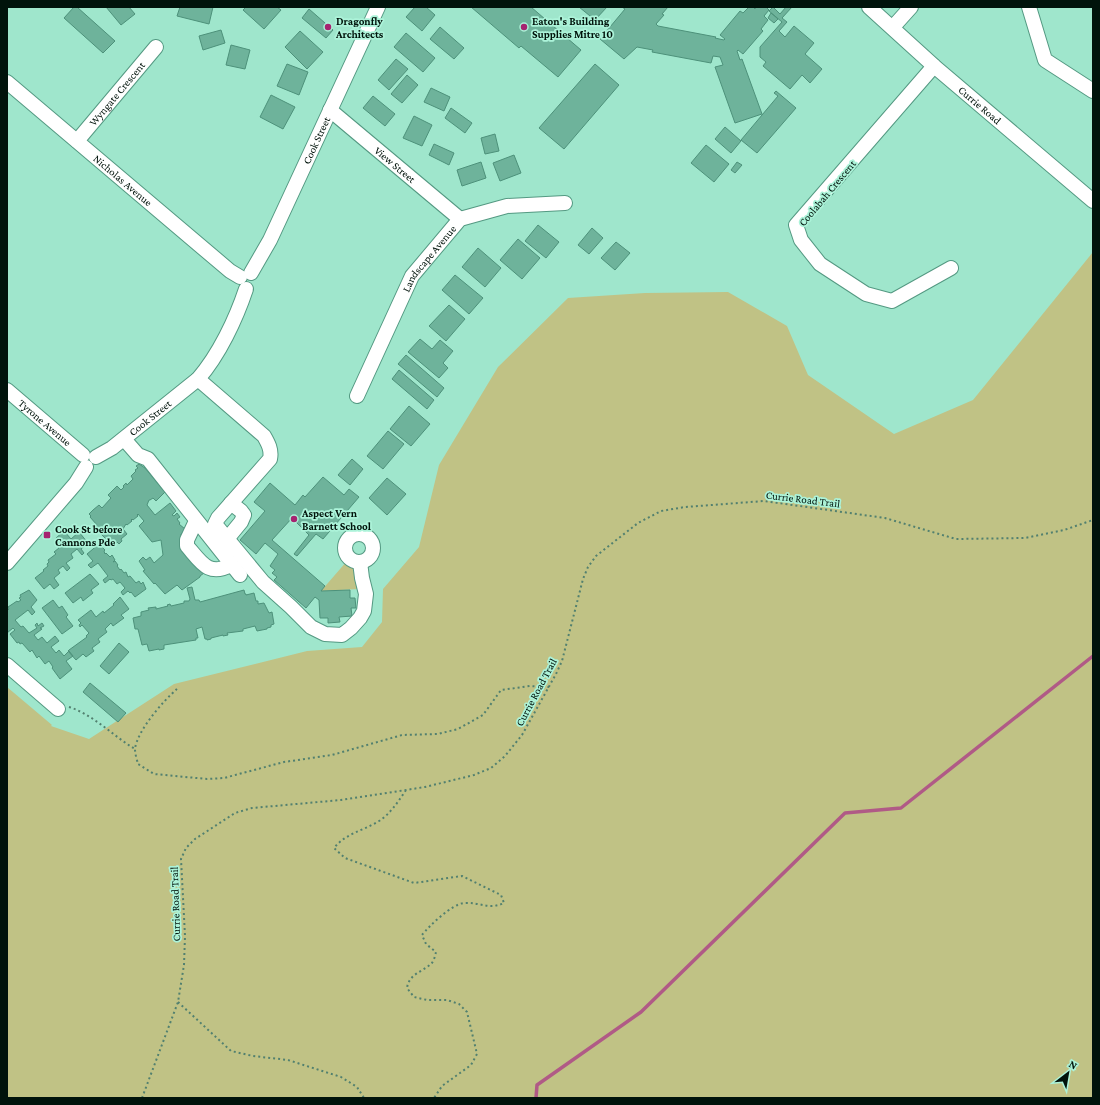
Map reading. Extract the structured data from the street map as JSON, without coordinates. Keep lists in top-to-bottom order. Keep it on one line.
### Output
{"streets":{"street":["Wyngate Crescent","Currie Road","Cook Street","View Street","Nicholas Avenue","Coolabah Crescent","Landscape Avenue","Tyrone Avenue"],"path":["Currie Road Trail"]},"crossings":[["Wyngate Crescent","Nicholas Avenue"],["Currie Road","Coolabah Crescent"],["Cook Street","View Street"],["Cook Street","Nicholas Avenue"],["Cook Street","Tyrone Avenue"],["View Street","Landscape Avenue"]],"places":{"other":["Dragonfly Architects","Eaton's Building Supplies Mitre 10","Aspect Vern Barnett School"],"transit":["Cook St before Cannons Pde"]},"north":"top right"}
